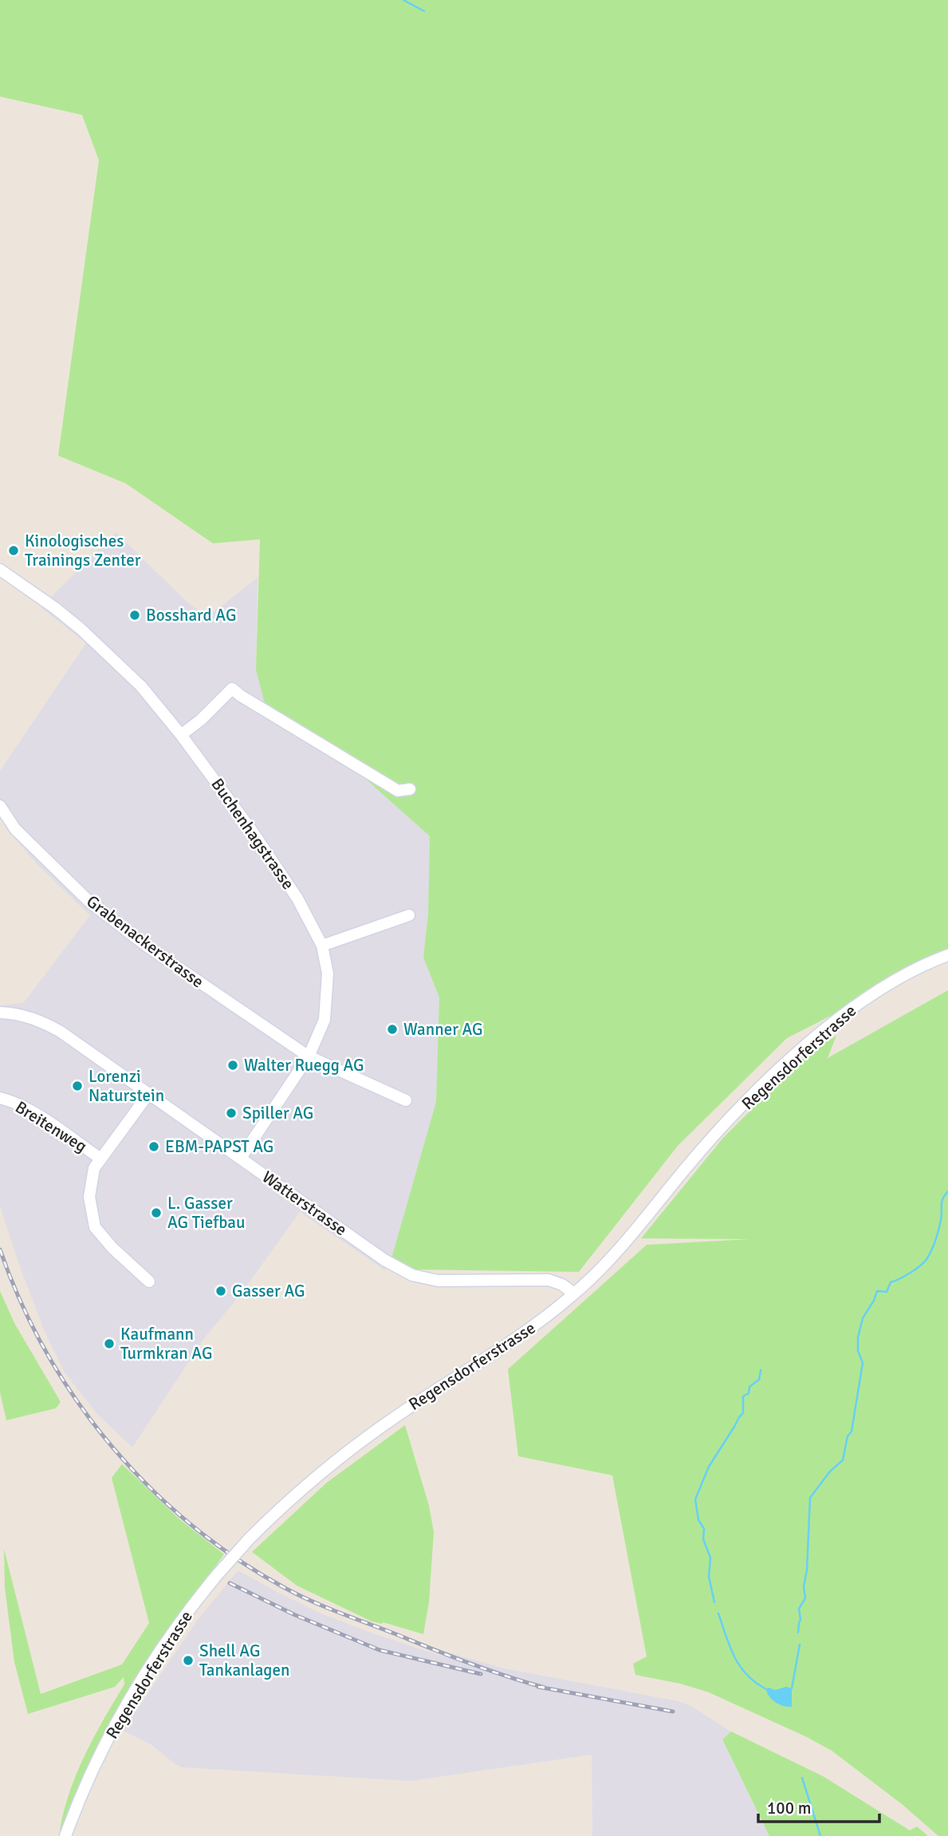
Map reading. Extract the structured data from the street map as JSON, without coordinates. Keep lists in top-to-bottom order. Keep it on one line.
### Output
{"streets":{"street":["Buchenhagstrasse","Grabenackerstrasse","Regensdorferstrasse","Breitenweg","Watterstrasse"]},"crossings":[["Buchenhagstrasse","Grabenackerstrasse"],["Buchenhagstrasse","Watterstrasse"],["Regensdorferstrasse","Watterstrasse"]],"places":["Kinologisches Trainings Zenter","Bosshard AG","Wanner AG","Walter Ruegg AG","Lorenzi Naturstein","Spiller AG","EBM-PAPST AG","L. Gasser AG Tiefbau","Gasser AG","Kaufmann Turmkran AG","Shell AG Tankanlagen"],"scale_bar":"100 m"}
